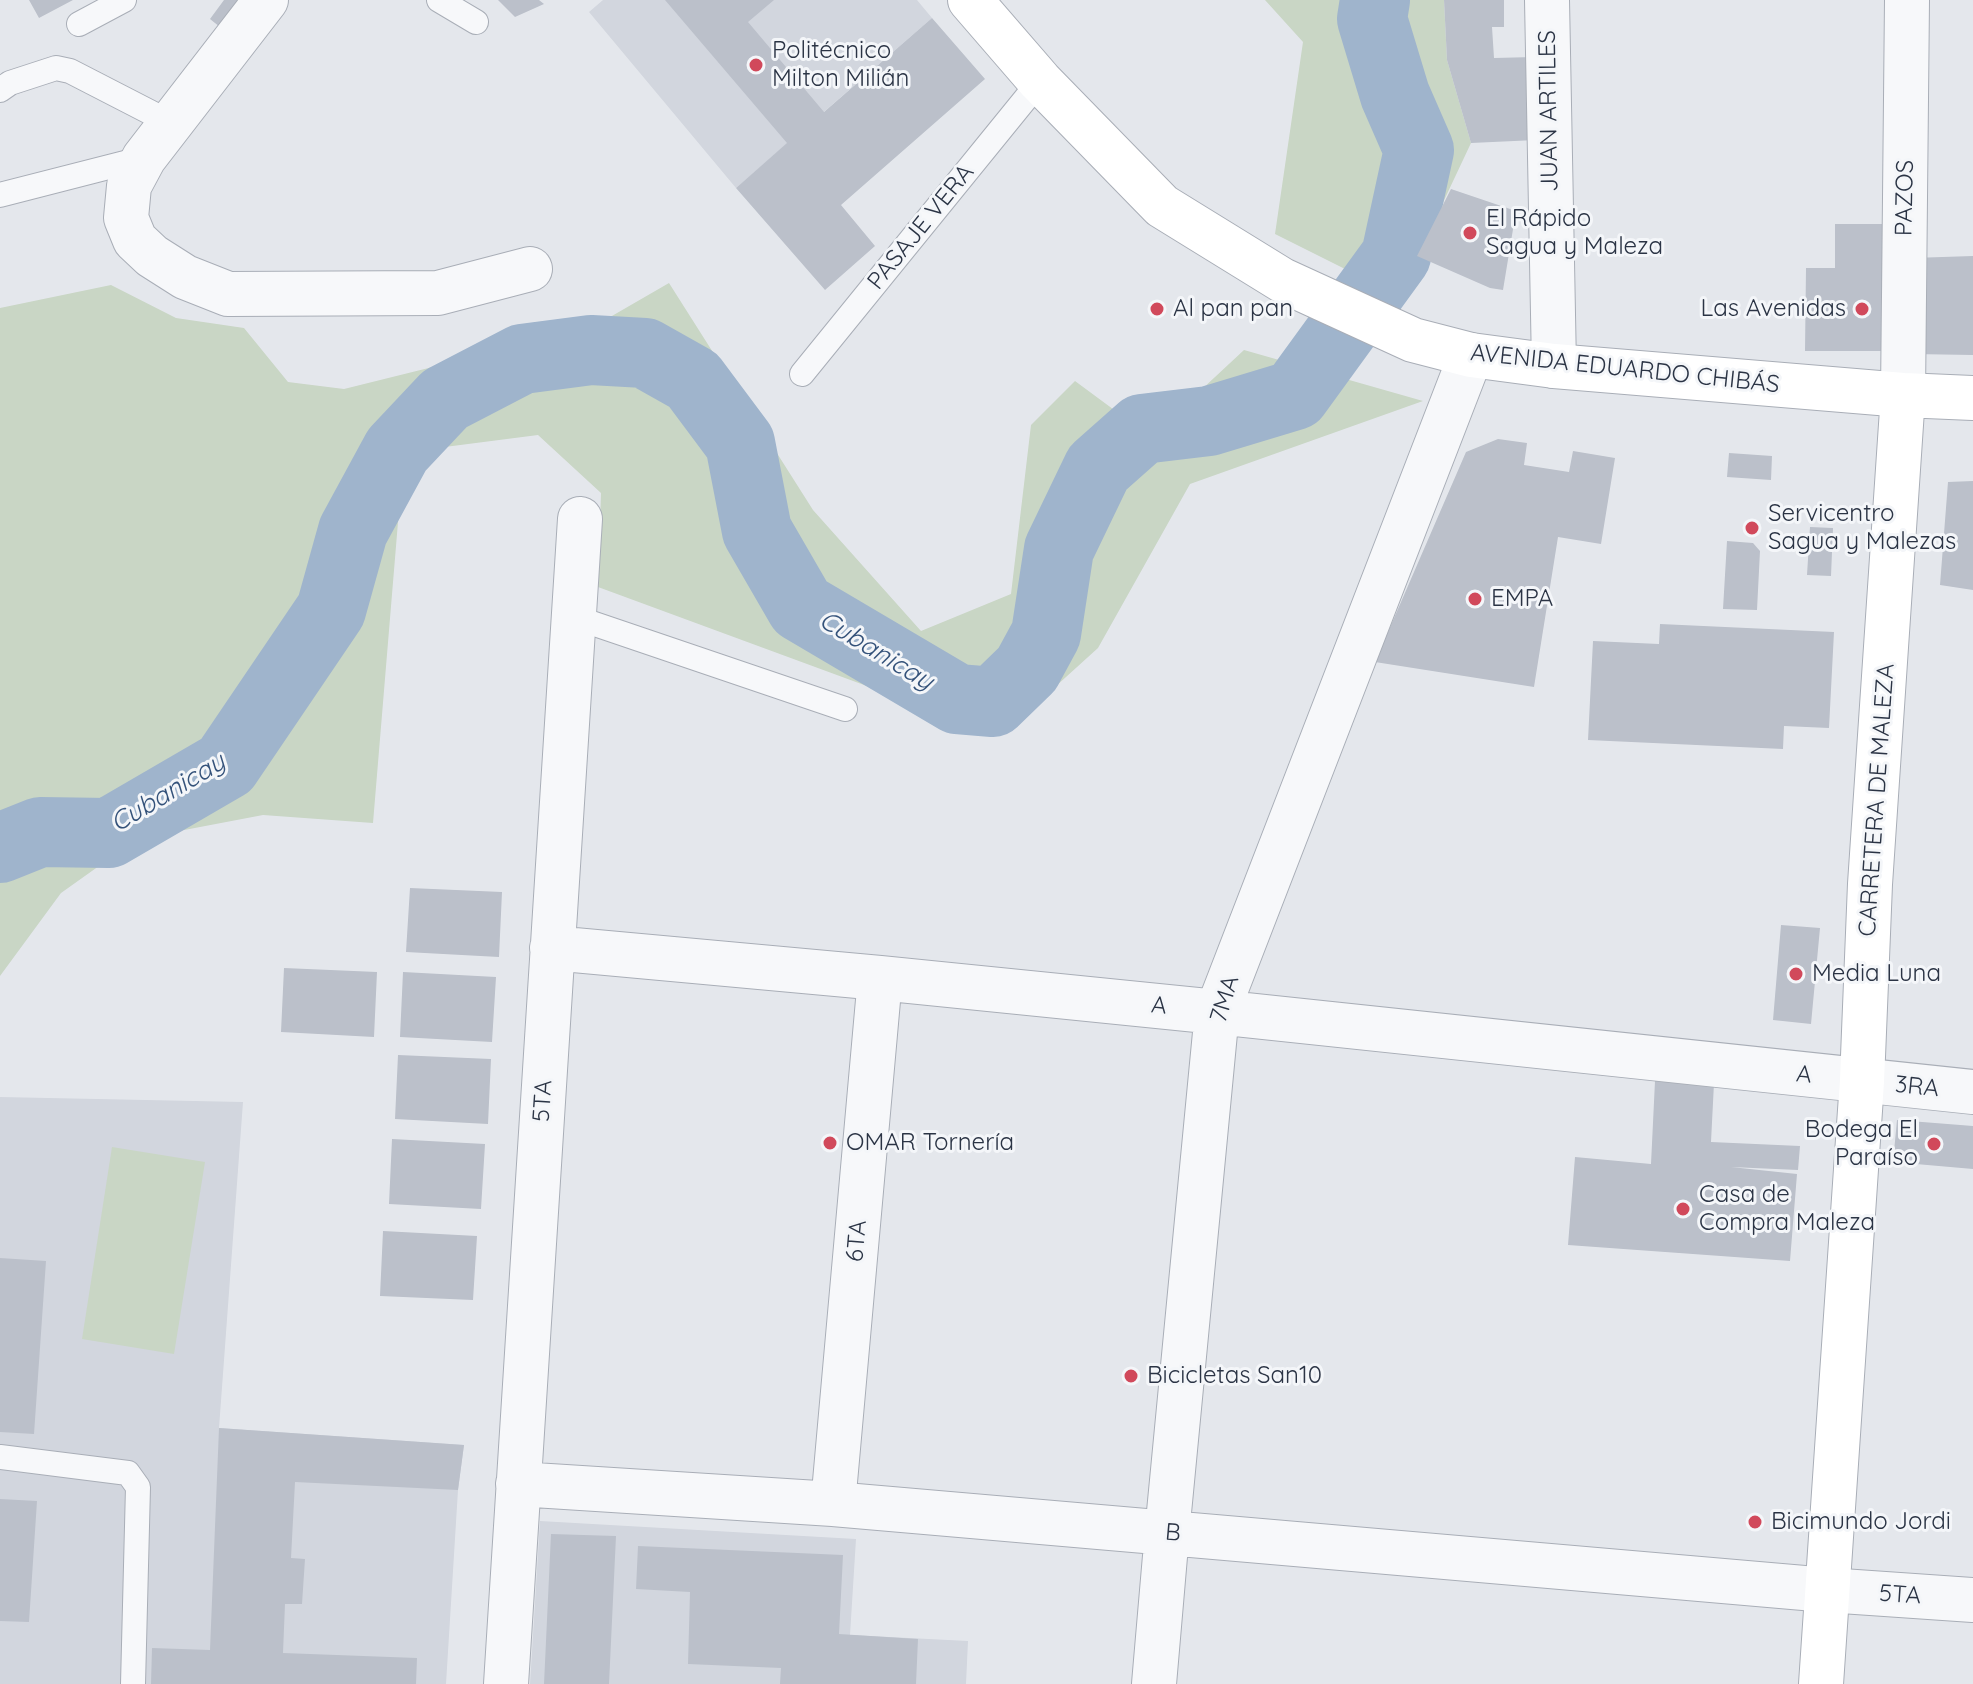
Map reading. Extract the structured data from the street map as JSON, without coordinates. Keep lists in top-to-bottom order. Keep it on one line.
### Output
{"streets":{"main road":["AVENIDA EDUARDO CHIBÁS","CARRETERA DE MALEZA"],"street":["JUAN ARTILES","PAZOS","7MA","A","3RA","5TA","6TA","B"],"lane":["PASAJE VERA"]},"crossings":[["JUAN ARTILES","AVENIDA EDUARDO CHIBÁS"],["PAZOS","AVENIDA EDUARDO CHIBÁS"],["PAZOS","CARRETERA DE MALEZA"],["PASAJE VERA","AVENIDA EDUARDO CHIBÁS"],["AVENIDA EDUARDO CHIBÁS","CARRETERA DE MALEZA"],["AVENIDA EDUARDO CHIBÁS","7MA"],["CARRETERA DE MALEZA","A"],["CARRETERA DE MALEZA","3RA"],["CARRETERA DE MALEZA","5TA"],["CARRETERA DE MALEZA","B"],["7MA","A"],["7MA","B"],["A","3RA"],["A","5TA"],["A","6TA"],["5TA","B"],["6TA","B"]],"water":["Cubanicay"],"places":["Politécnico Milton Milián","El Rápido Sagua y Maleza","Al pan pan","Las Avenidas","Servicentro Sagua y Malezas","EMPA","Media Luna","OMAR Tornería","Bodega El Paraíso","Casa de Compra Maleza","Bicicletas San10","Bicimundo Jordi"]}
